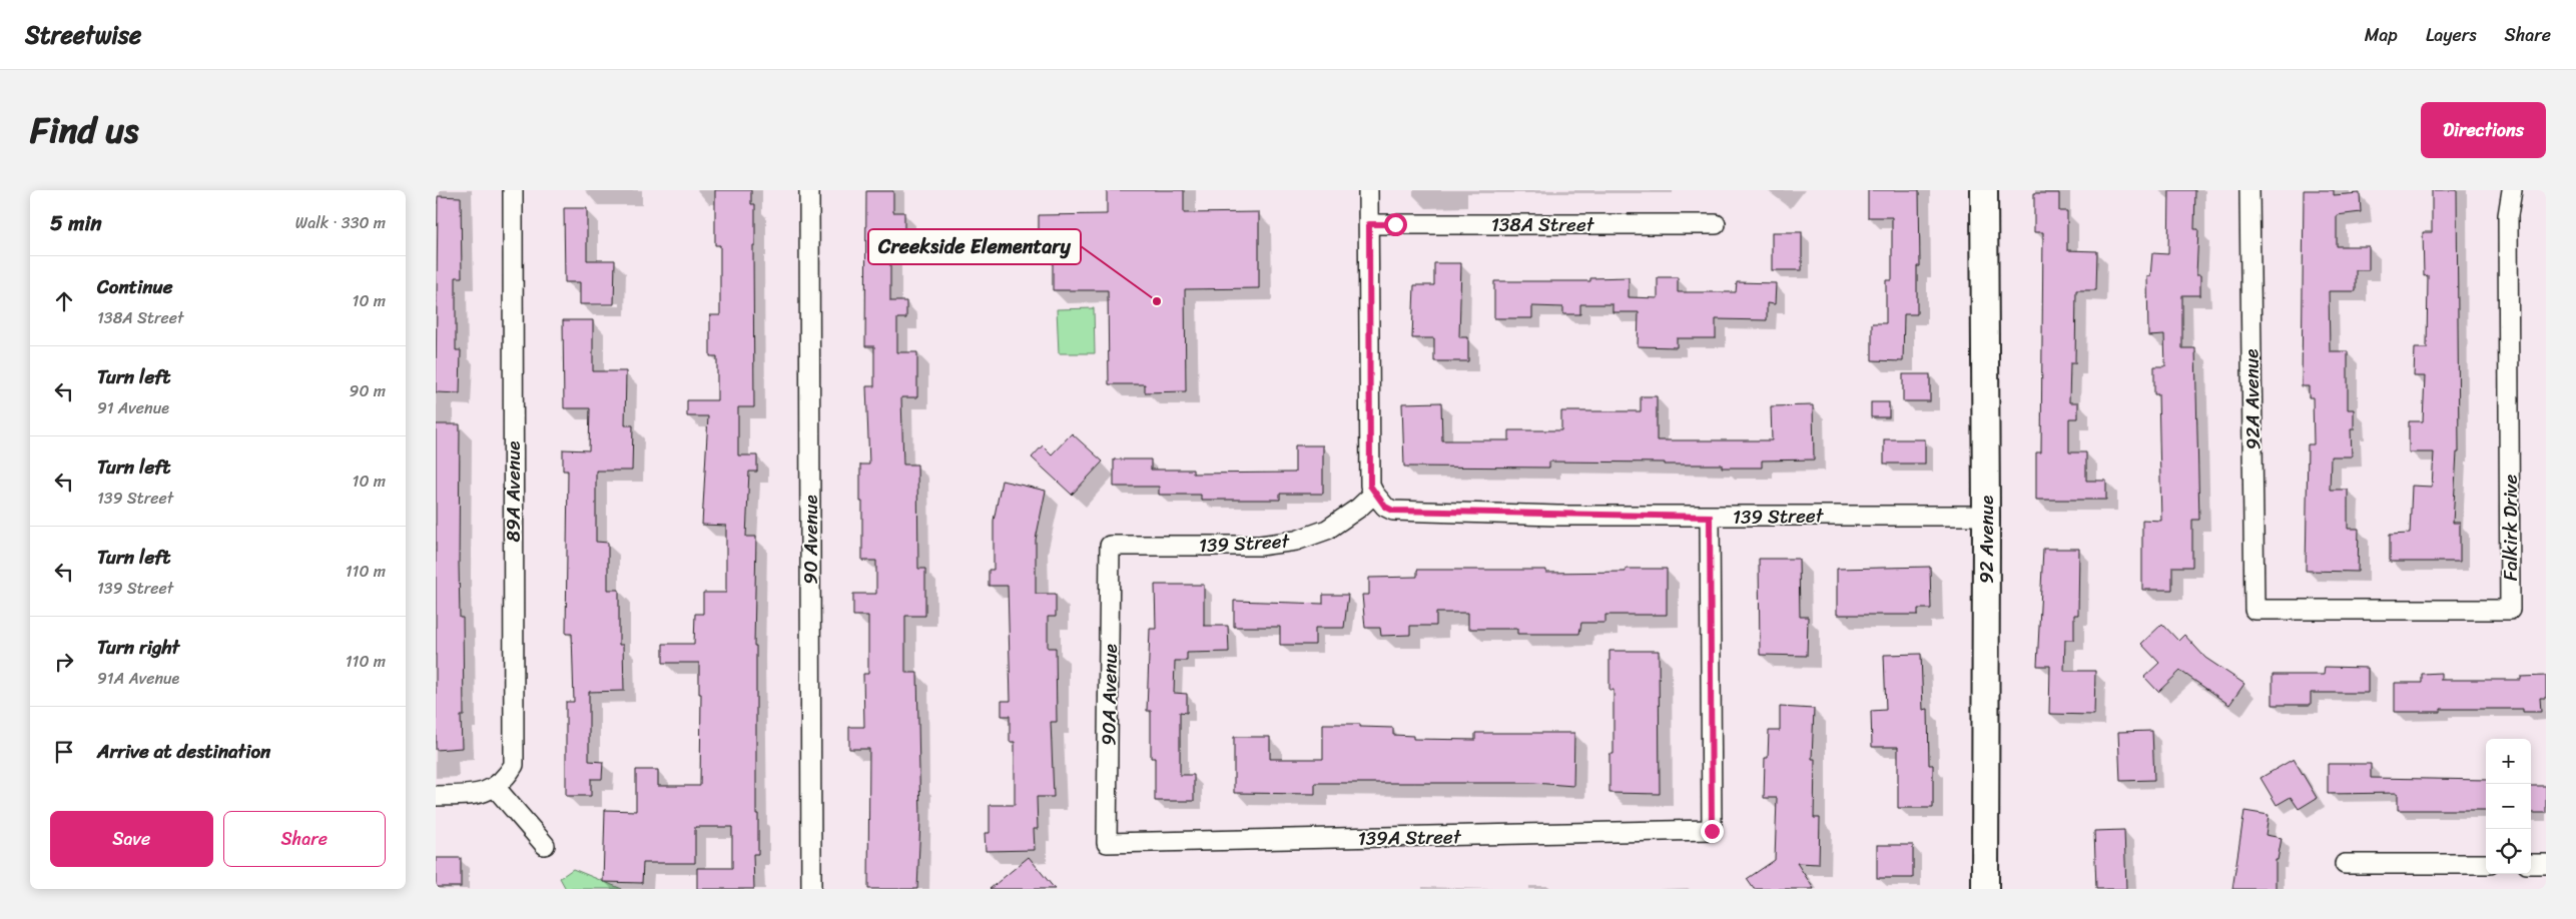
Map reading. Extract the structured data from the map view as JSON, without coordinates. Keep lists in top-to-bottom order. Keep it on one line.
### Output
{"streets":{"main road":["92 Avenue"],"street":["138A Street","92A Avenue","89A Avenue","139 Street","Falkirk Drive","90 Avenue","90A Avenue","139A Street"]},"crossings":[["92A Avenue","Falkirk Drive"],["139 Street","92 Avenue"],["139 Street","90A Avenue"],["139 Street","139A Street"],["90A Avenue","139A Street"]],"places":["Creekside Elementary"],"page":{"header":"Streetwise","nav":["Map","Layers","Share"],"title":"Find us","buttons":["Directions",["Save","Share"]],"heading":["5 min","Walk · 330 m"],"list":[["Continue","138A Street","10 m"],["Turn left","91 Avenue","90 m"],["Turn left","139 Street","10 m"],["Turn left","139 Street","110 m"],["Turn right","91A Avenue","110 m"],"Arrive at destination"],"map_buttons":["+","−"]}}
